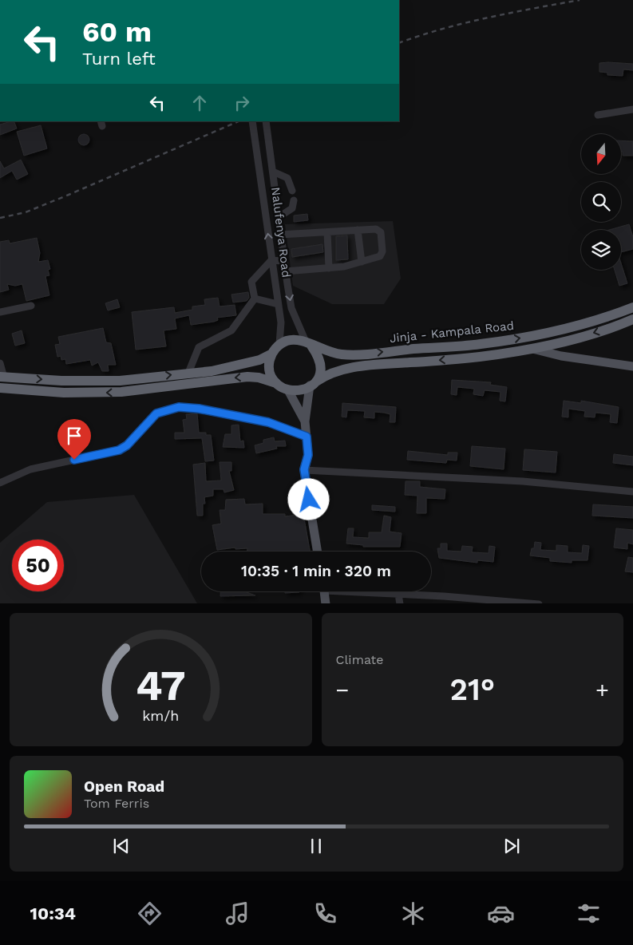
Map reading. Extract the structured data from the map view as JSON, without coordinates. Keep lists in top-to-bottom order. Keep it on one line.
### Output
{"streets":{"highway":["Jinja - Kampala Road"],"street":["Nalufenya Road"]},"crossings":[["Nalufenya Road","Jinja - Kampala Road"]],"north":"bottom","page":{"turn":["60 m","Turn left"],"limit":"50","trip":"10:35 · 1 min · 320 m","tile":"Climate","heat":["−","21°","+"],"song":["Open Road","Tom Ferris"],"tabs":"10:34","gauge":["47","km/h"]}}
